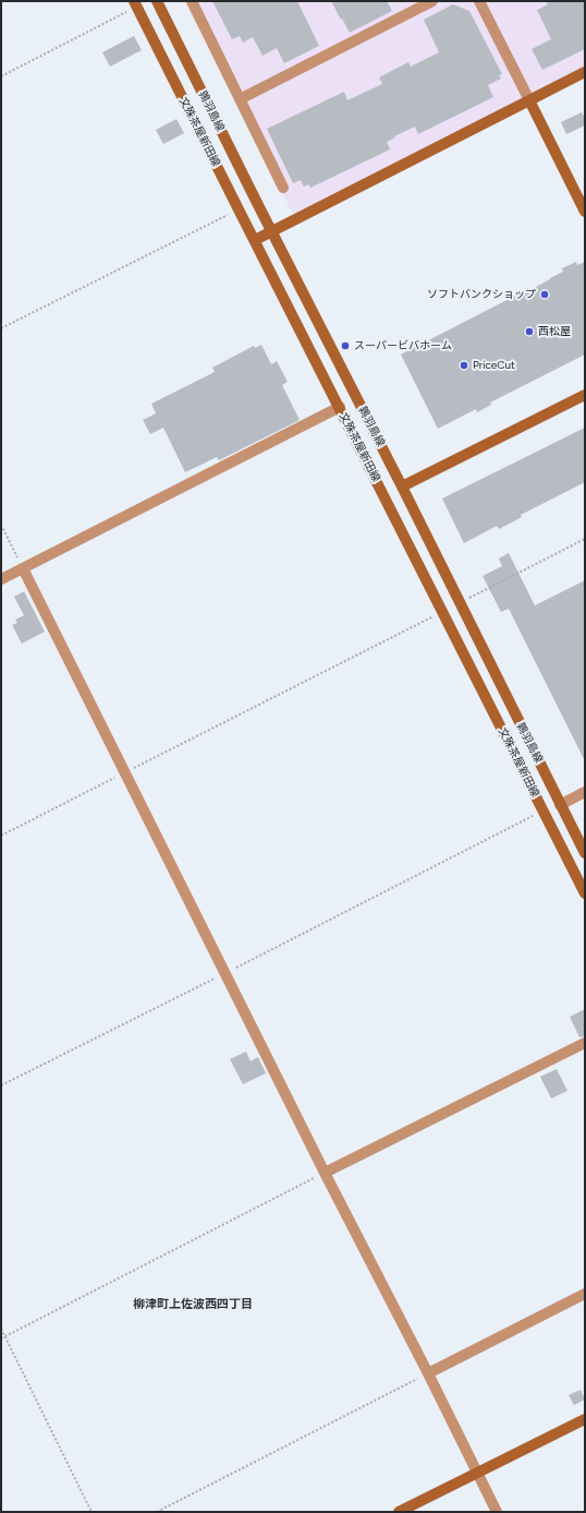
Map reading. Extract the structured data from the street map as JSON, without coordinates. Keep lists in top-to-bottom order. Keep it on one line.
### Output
{"streets":{"main road":["鶉羽島線","文殊茶屋新田線"]},"districts":["柳津町上佐波西四丁目"],"places":["ソフトバンクショップ","西松屋","スーパービバホーム","PriceCut"]}
